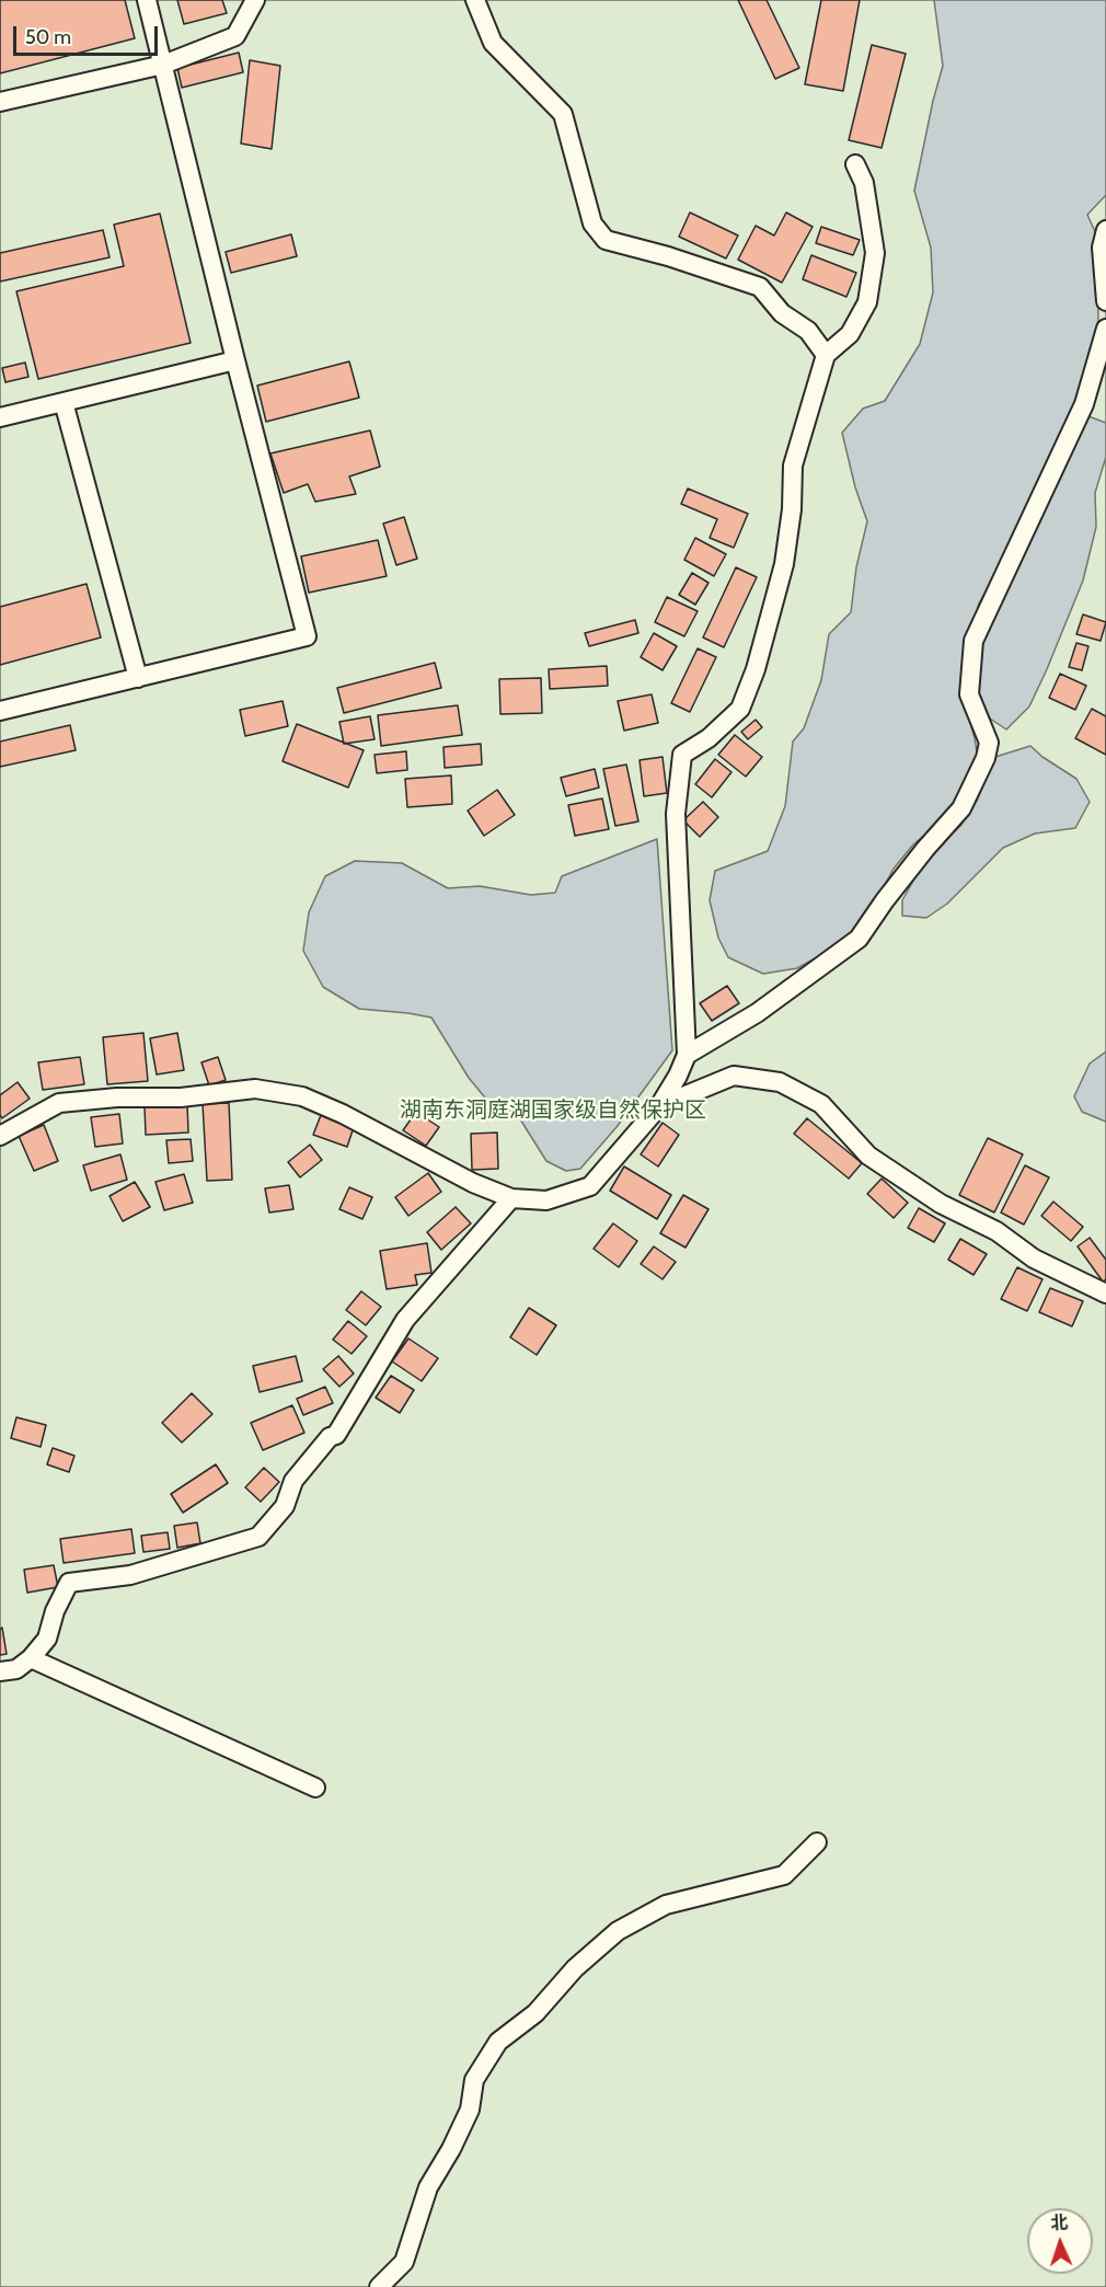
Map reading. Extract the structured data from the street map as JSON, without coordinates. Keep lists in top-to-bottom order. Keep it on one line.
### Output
{"parks":["湖南东洞庭湖国家级自然保护区"],"scale_bar":"50 m","north":"top"}
